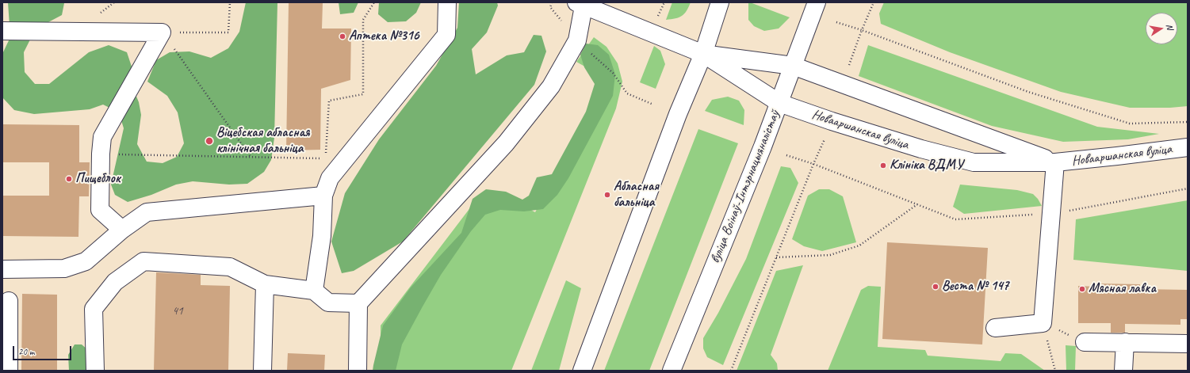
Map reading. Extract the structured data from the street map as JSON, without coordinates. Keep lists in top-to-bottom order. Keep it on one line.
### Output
{"streets":{"street":["Новааршанская вуліца","вуліца Воінаў-Інтэрнацыяналістаў"]},"crossings":[["Новааршанская вуліца","вуліца Воінаў-Інтэрнацыяналістаў"]],"places":["Аптека №316","Віцебская абласная клінічная бальніца","Клініка ВДМУ","Пищеблок","Абласная бальніца","Веста № 147","Мясная лавка"],"house_numbers":["41"],"scale_bar":"20 m","north":"right"}
